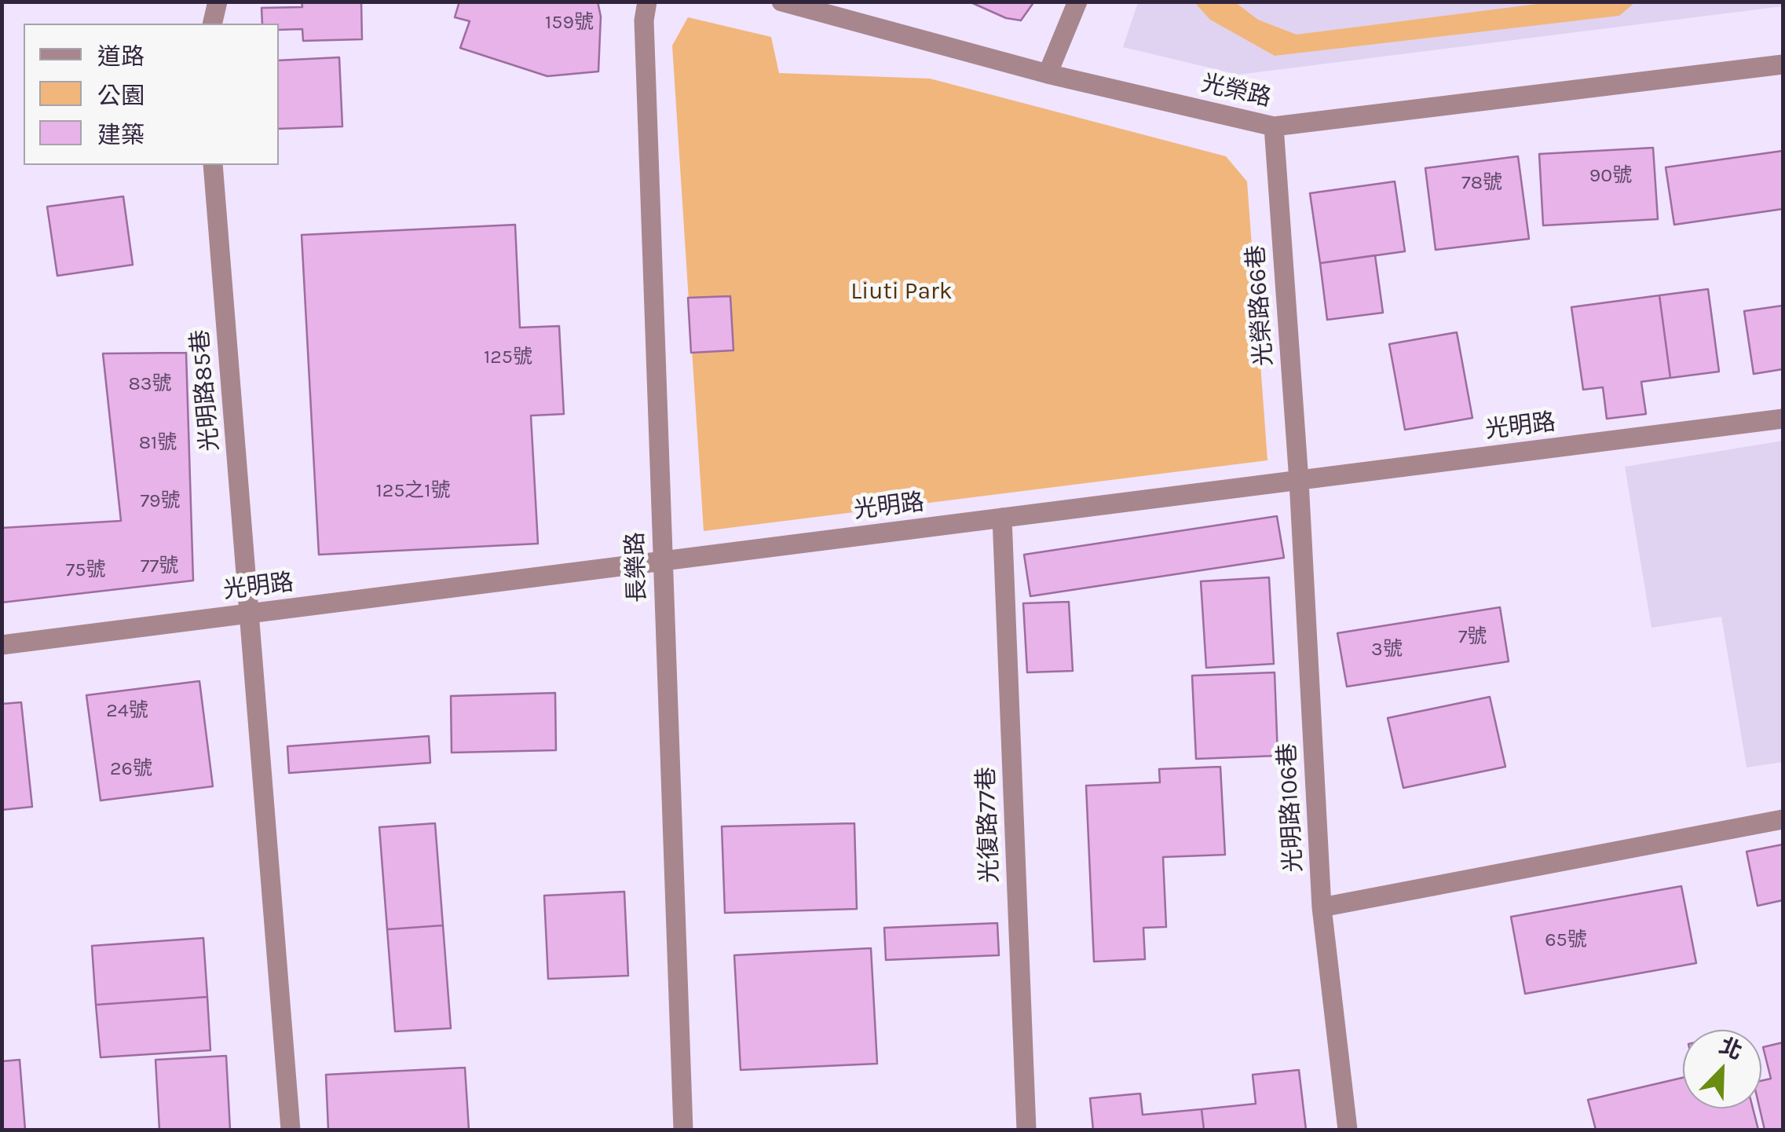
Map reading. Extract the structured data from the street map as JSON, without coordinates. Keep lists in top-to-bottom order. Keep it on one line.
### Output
{"streets":{"street":["光榮路","光榮路66巷","光明路85巷","光明路","長樂路","光明路106巷","光復路77巷"]},"crossings":[["光榮路","光榮路66巷"],["光榮路66巷","光明路"],["光榮路66巷","光明路106巷"],["光明路85巷","光明路"],["光明路","長樂路"],["光明路","光明路106巷"],["光明路","光復路77巷"]],"parks":["Liuti Park"],"house_numbers":["159號","90號","78號","125號","83號","81號","125之1號","79號","77號","75號","7號","3號","24號","26號","65號"],"legend":["道路","公園","建築"],"north":"top right"}
